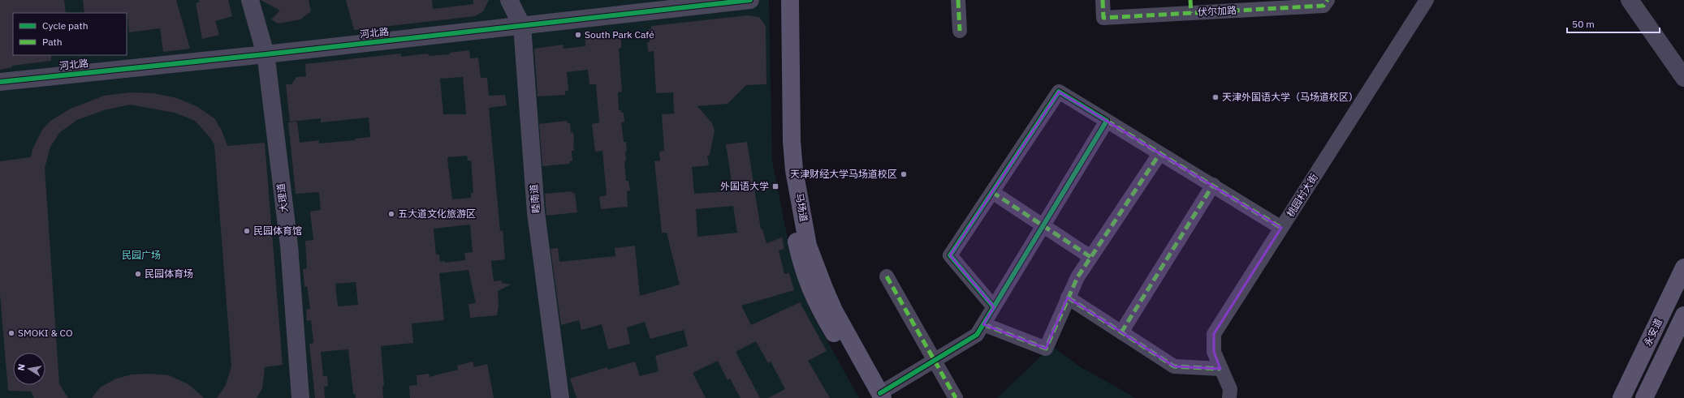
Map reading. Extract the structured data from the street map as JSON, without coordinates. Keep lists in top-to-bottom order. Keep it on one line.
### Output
{"streets":{"main road":["马场道","永安道"],"street":["伏尔加路","河北路","桃园村大街","大理道","睦南道"]},"crossings":[["河北路","大理道"],["河北路","睦南道"]],"parks":["民园广场"],"places":{"other":["South Park Café","天津外国语大学（马场道校区）","天津财经大学马场道校区","五大道文化旅游区","民园体育馆","民园体育场","SMOKI & CO"],"transit":["外国语大学"]},"legend":["Cycle path","Path"],"scale_bar":"50 m","north":"left"}
